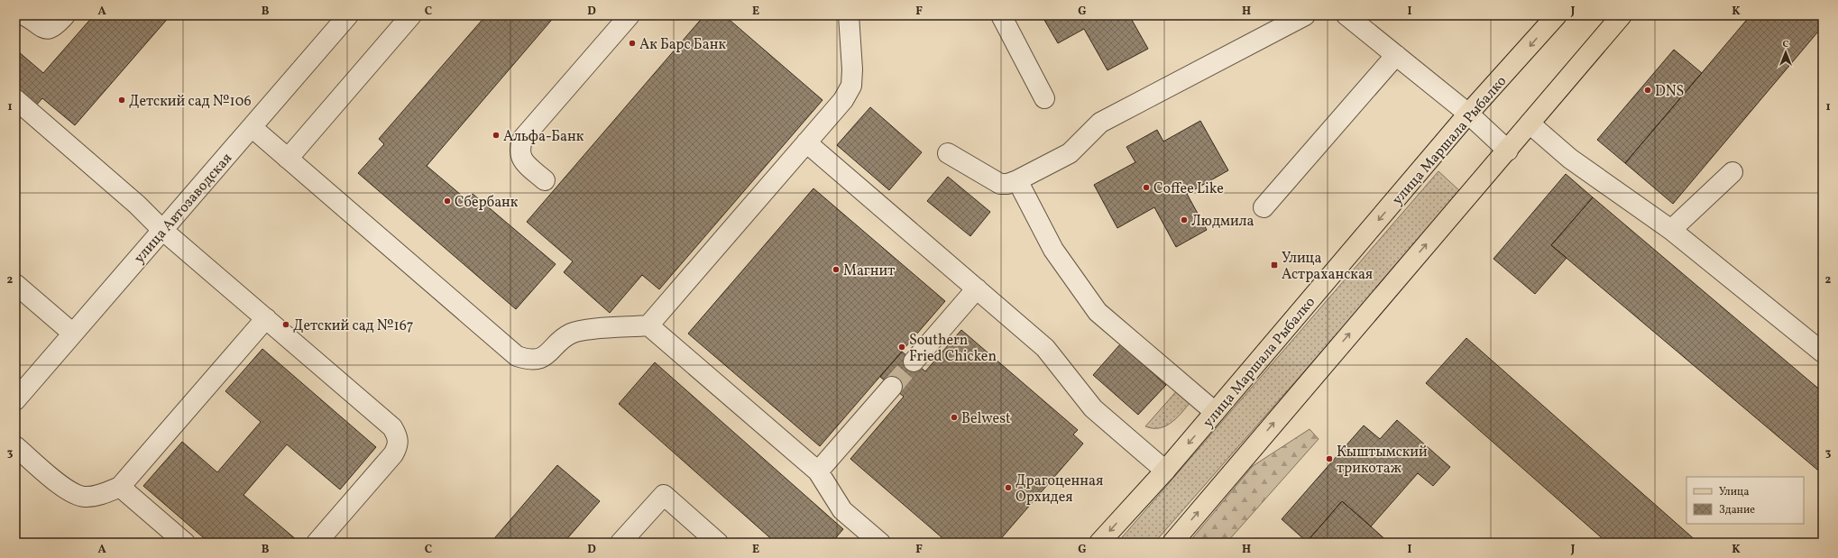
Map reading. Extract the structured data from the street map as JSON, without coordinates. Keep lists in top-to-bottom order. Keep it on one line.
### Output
{"streets":{"main road":["улица Маршала Рыбалко"],"street":["улица Автозаводская"]},"places":{"other":["Ак Барс Банк","DNS","Детский сад №106","Альфа-Банк","Coffee Like","Сбербанк","Людмила","Магнит","Детский сад №167","Southern Fried Chicken","Belwest","Кыштымский трикотаж","Драгоценная Орхидея"],"transit":["Улица Астраханская"]},"legend":["Улица","Здание"],"north":"top","grid":{"columns":["A","B","C","D","E","F","G","H","I","J","K"],"rows":["1","2","3"]}}
